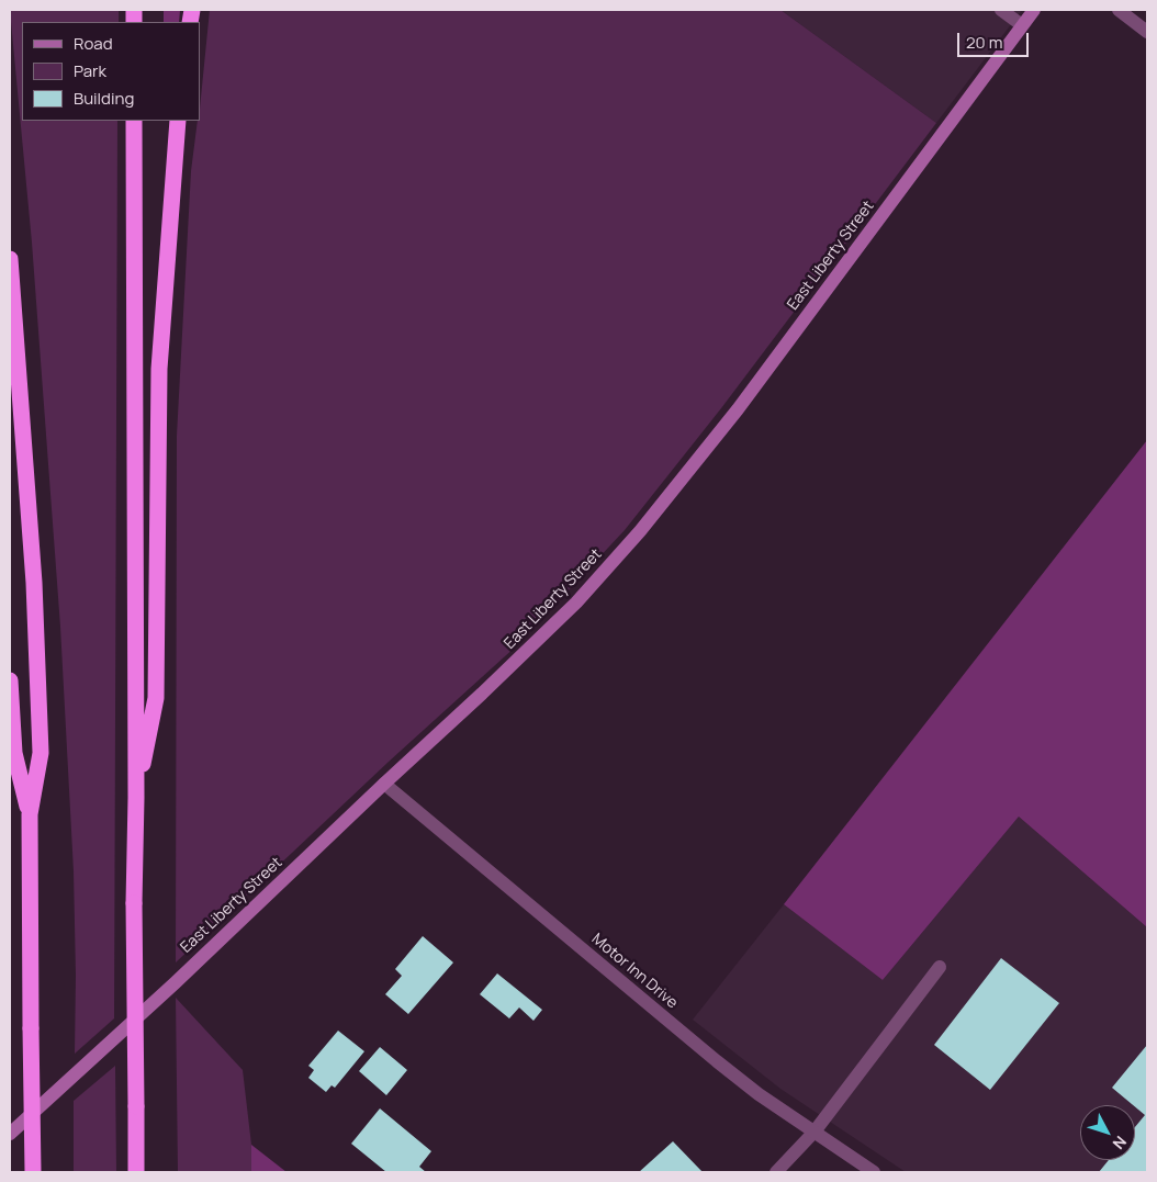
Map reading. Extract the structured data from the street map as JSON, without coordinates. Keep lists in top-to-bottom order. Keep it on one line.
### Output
{"streets":{"street":["East Liberty Street","Motor Inn Drive"]},"crossings":[["East Liberty Street","Motor Inn Drive"]],"legend":["Road","Park","Building"],"scale_bar":"20 m","north":"bottom right"}
